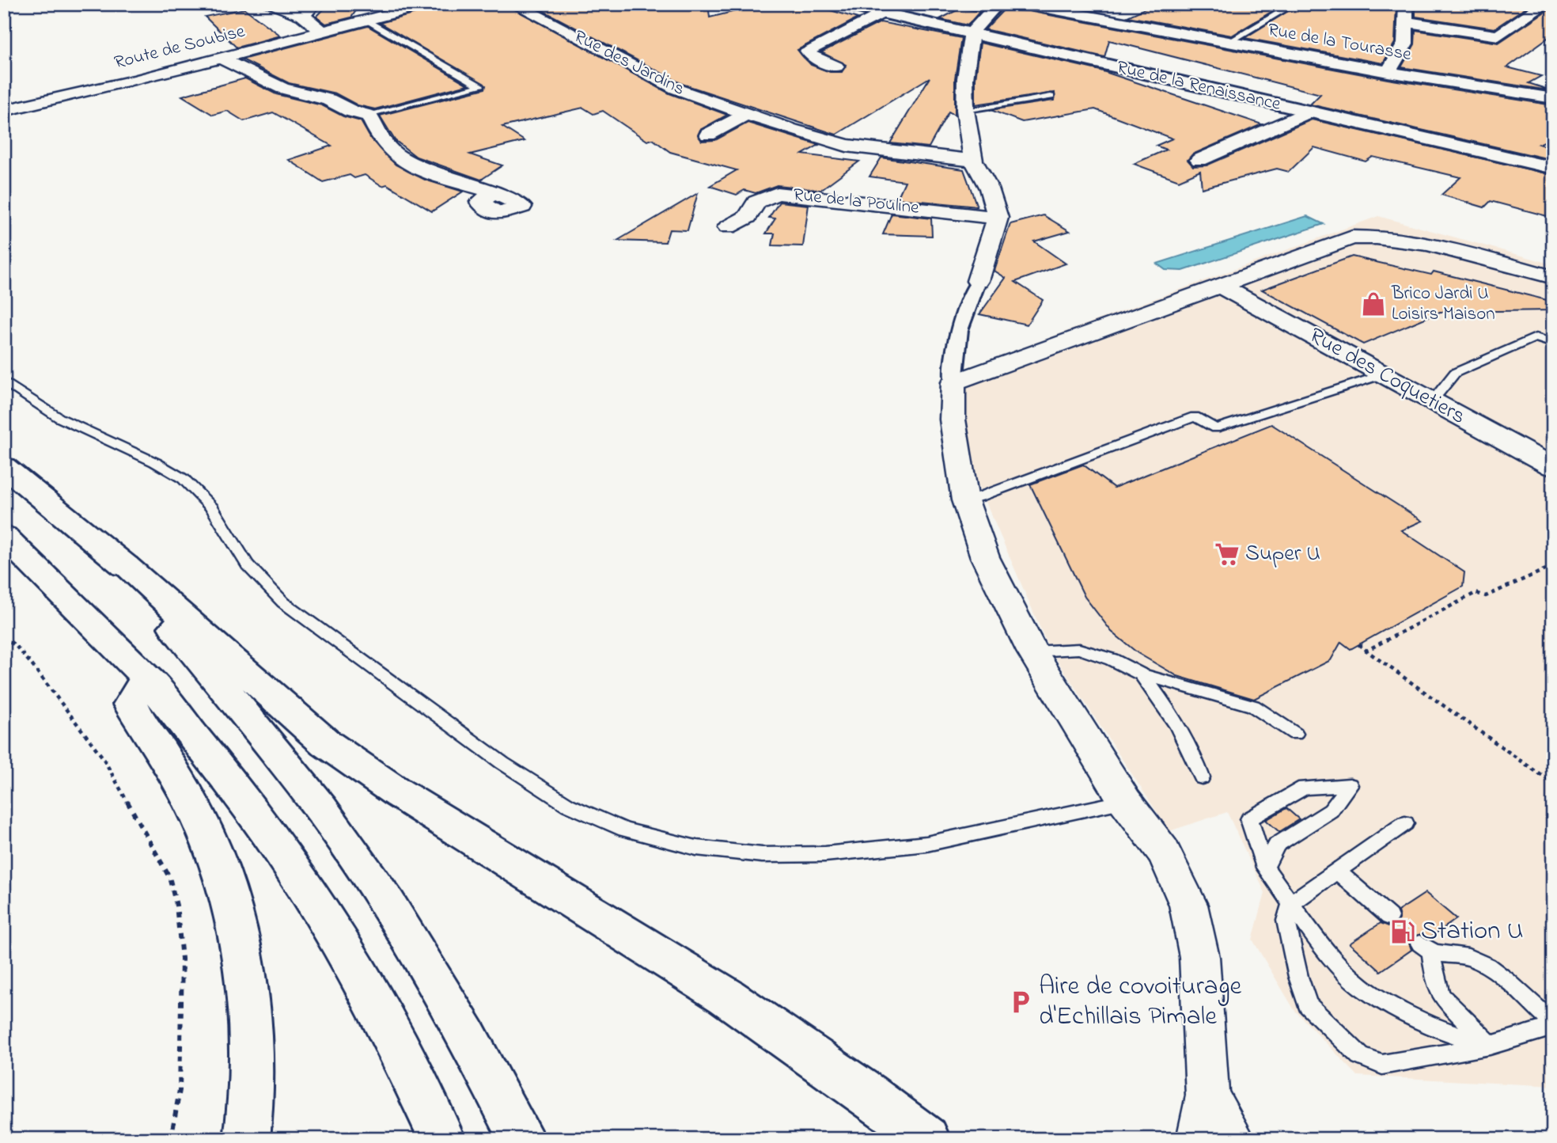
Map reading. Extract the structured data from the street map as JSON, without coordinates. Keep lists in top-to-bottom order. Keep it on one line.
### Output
{"streets":{"main road":["Rue de la Renaissance"],"street":["Rue de la Tourasse","Route de Soubise","Rue des Jardins","Rue de la Pouline","Rue des Coquetiers"]},"places":{"shop":["Brico Jardi U Loisirs Maison"],"supermarket":["Super U"],"fuel station":["Station U"],"parking":["Aire de covoiturage d'Echillais Pimale"]}}
